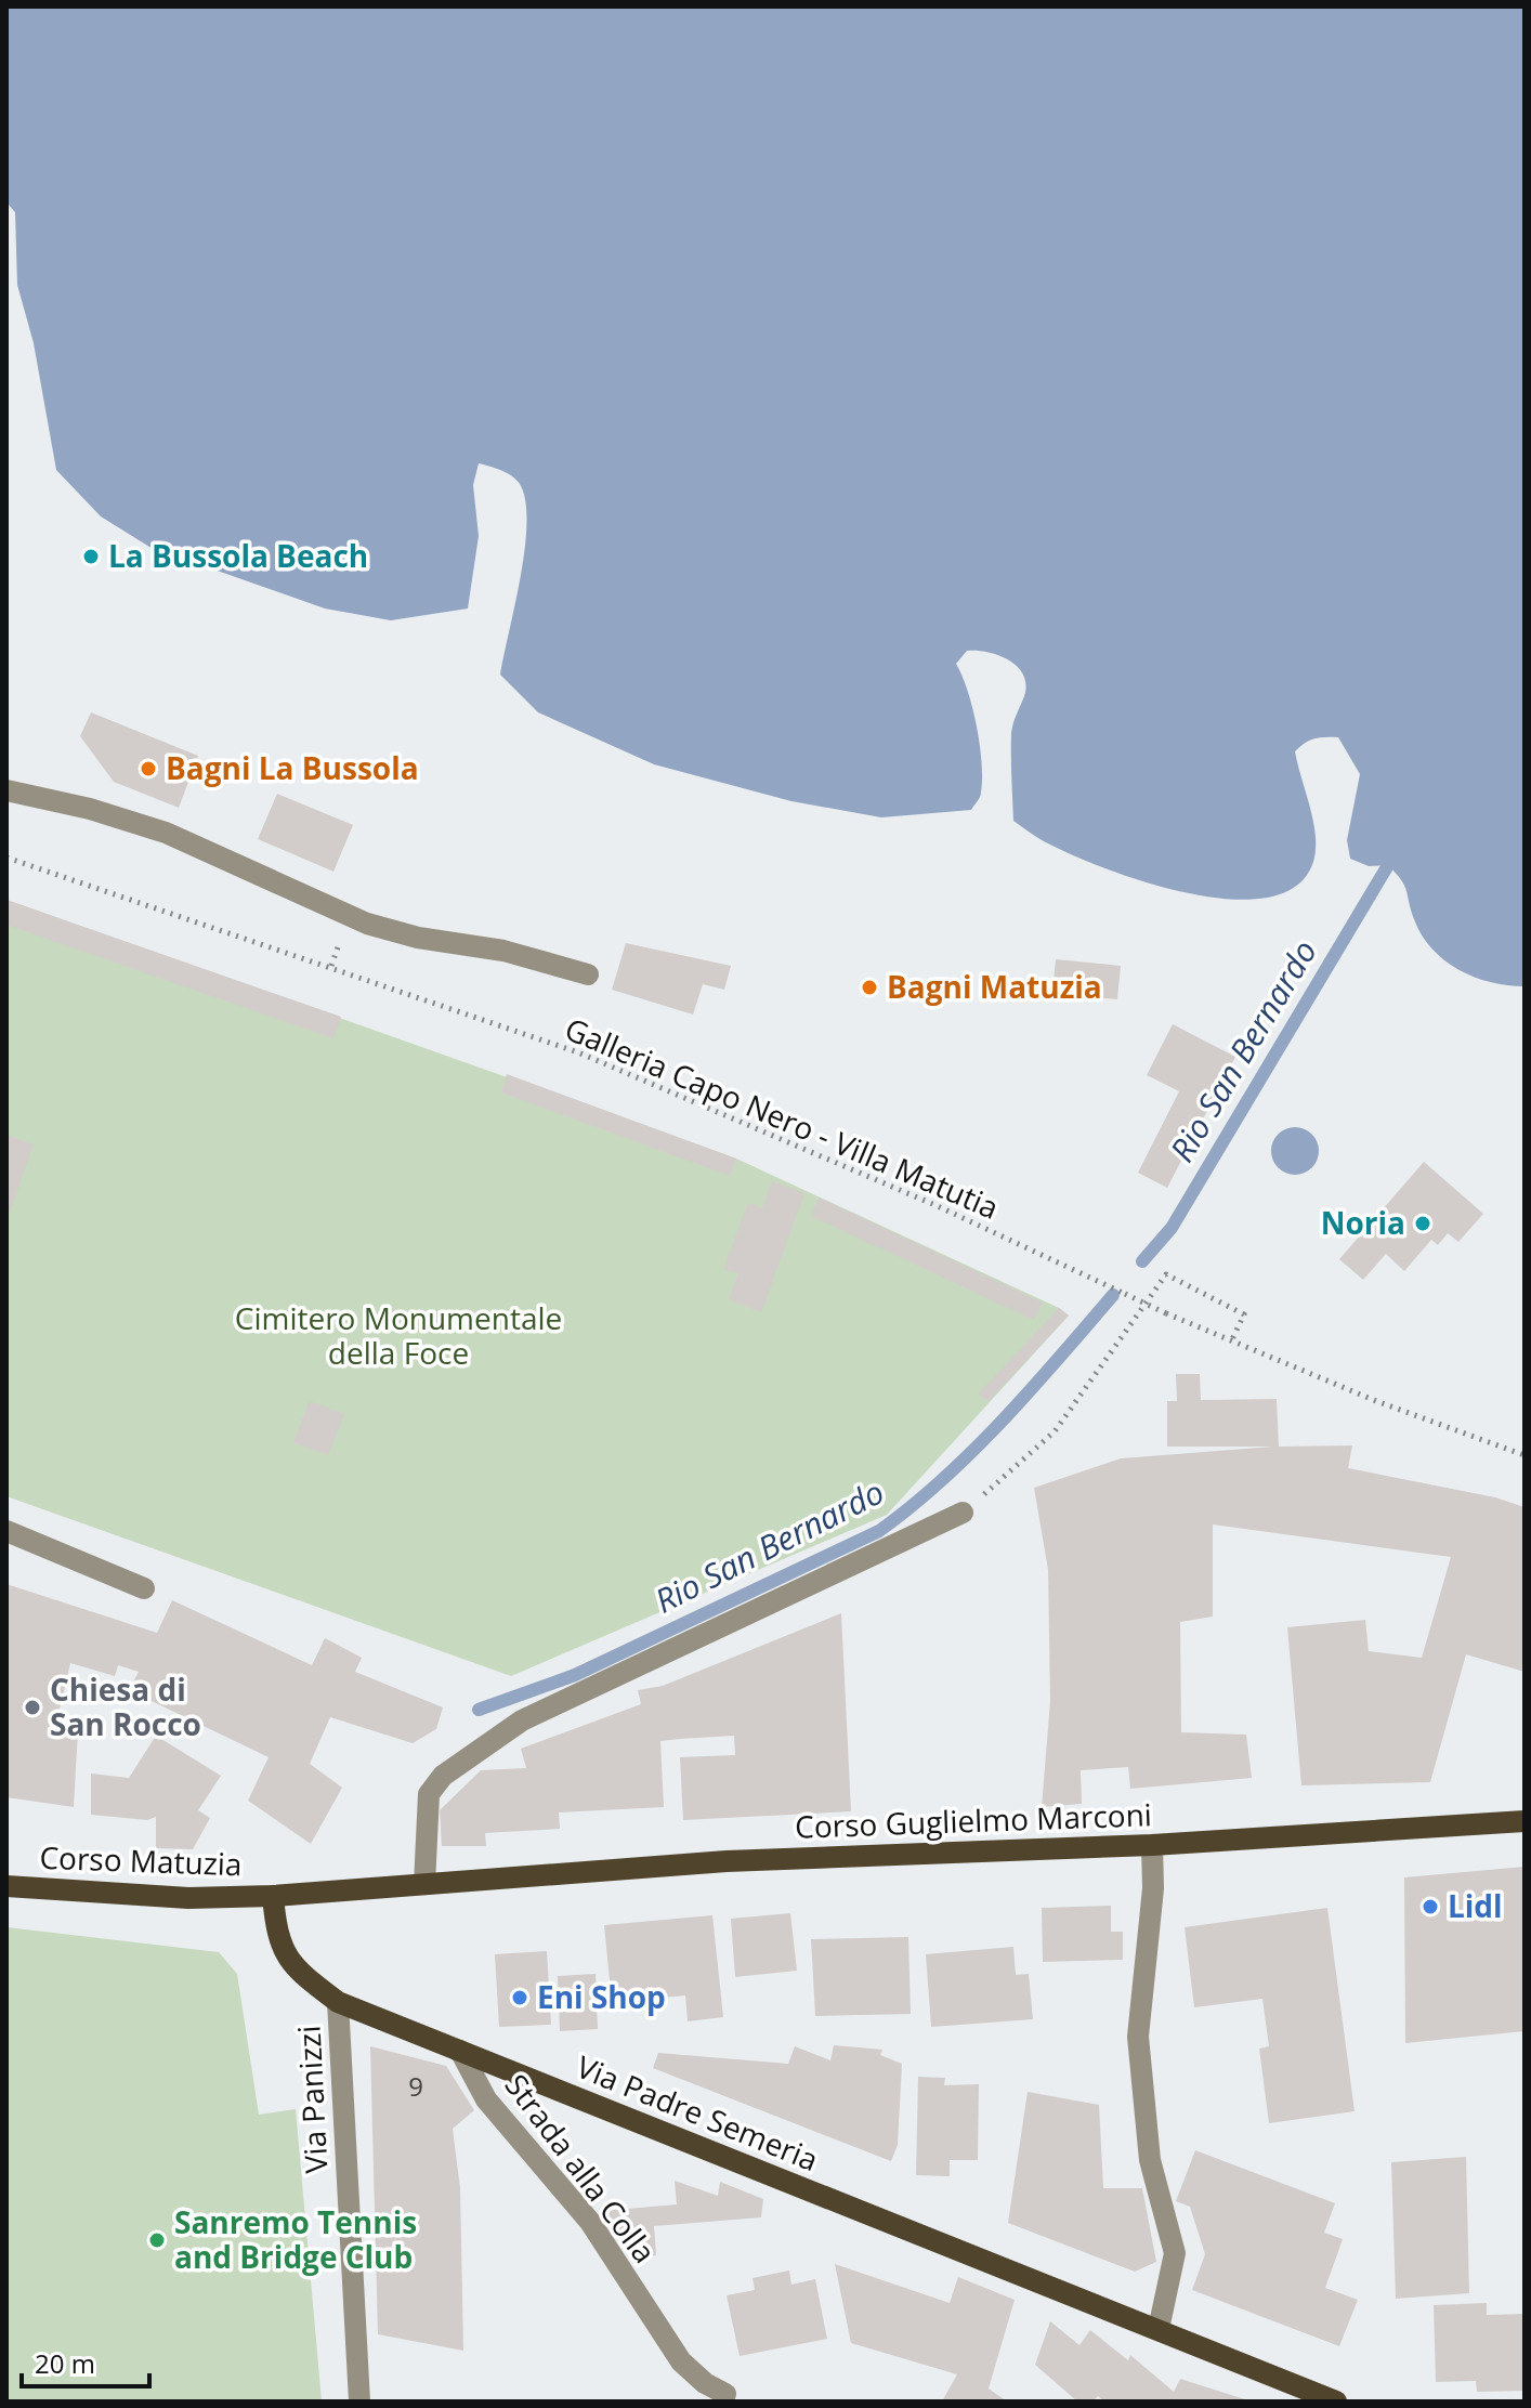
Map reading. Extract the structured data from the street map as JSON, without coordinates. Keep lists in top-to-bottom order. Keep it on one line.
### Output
{"streets":{"main road":["Corso Guglielmo Marconi","Corso Matuzia","Via Padre Semeria"],"street":["Via Panizzi","Strada alla Colla"],"path":["Galleria Capo Nero - Villa Matutia"]},"crossings":[["Corso Guglielmo Marconi","Corso Matuzia"],["Corso Guglielmo Marconi","Via Padre Semeria"],["Corso Matuzia","Via Padre Semeria"],["Via Panizzi","Via Padre Semeria"],["Via Padre Semeria","Strada alla Colla"]],"water":["Rio San Bernardo"],"parks":["Cimitero Monumentale della Foce"],"places":["La Bussola Beach","Bagni La Bussola","Bagni Matuzia","Noria","Chiesa di San Rocco","Lidl","Eni Shop","Sanremo Tennis and Bridge Club"],"house_numbers":["9"],"scale_bar":"20 m"}
